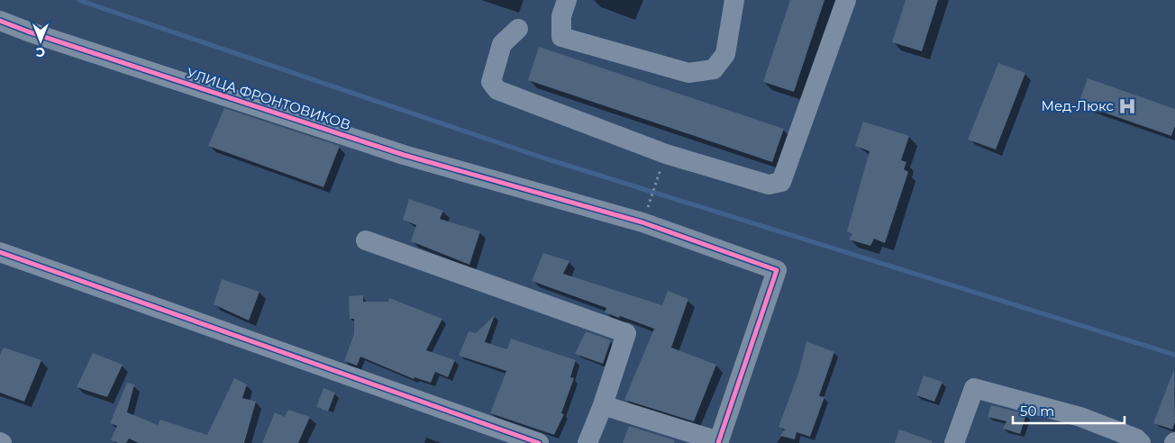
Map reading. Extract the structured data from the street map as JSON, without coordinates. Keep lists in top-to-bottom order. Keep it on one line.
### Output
{"streets":{"street":["УЛИЦА ФРОНТОВИКОВ"]},"places":{"hospital":["Мед-Люкс"]},"scale_bar":"50 m","north":"bottom"}
